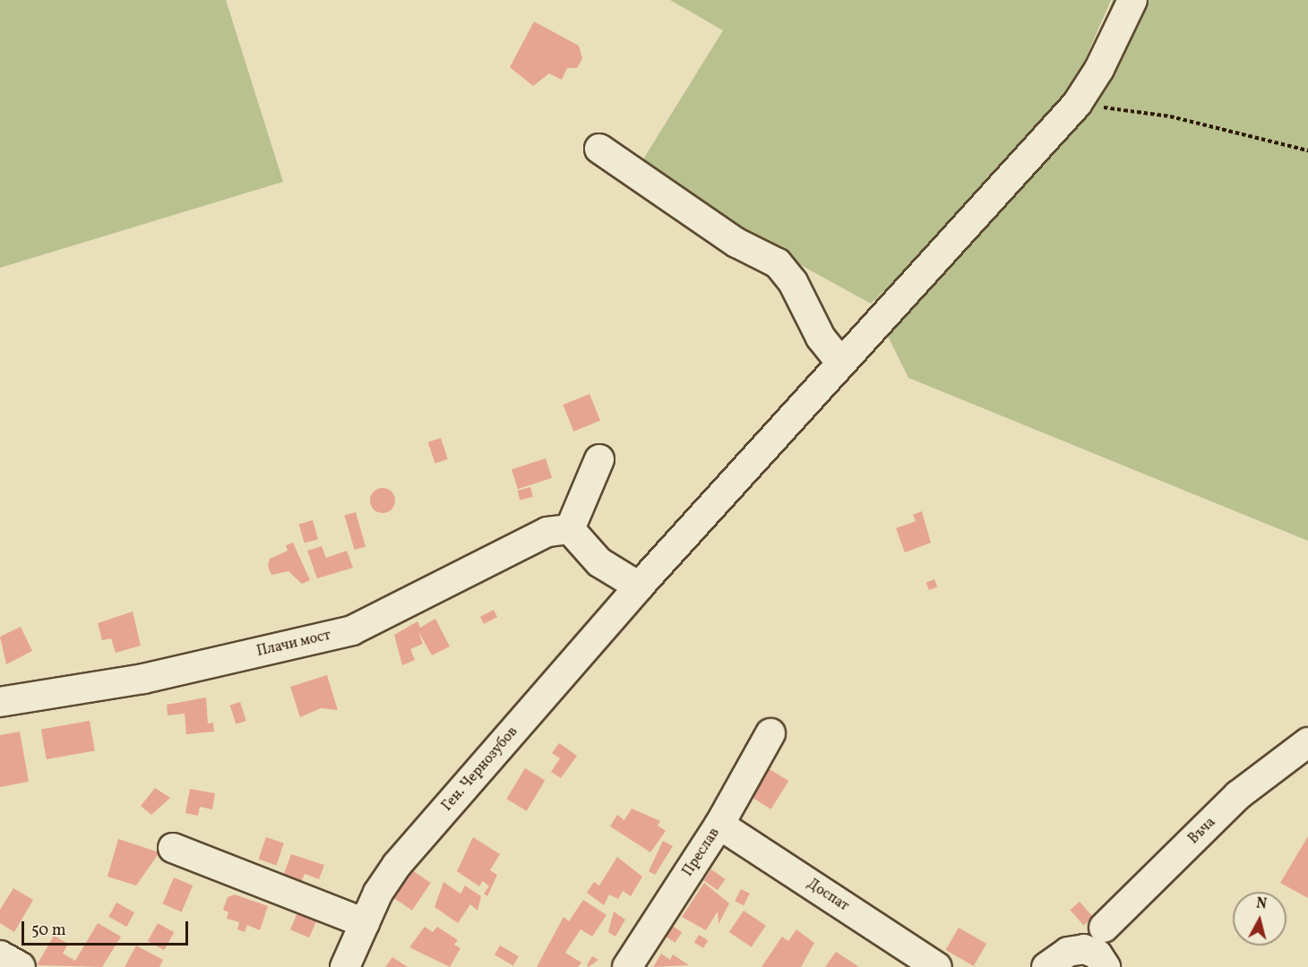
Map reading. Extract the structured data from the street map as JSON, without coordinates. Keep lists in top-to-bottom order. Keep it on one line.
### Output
{"streets":{"street":["Плачи мост","Ген. Чернозубов","Въча","Преслав","Доспат"]},"crossings":[["Преслав","Доспат"]],"scale_bar":"50 m","north":"top"}
